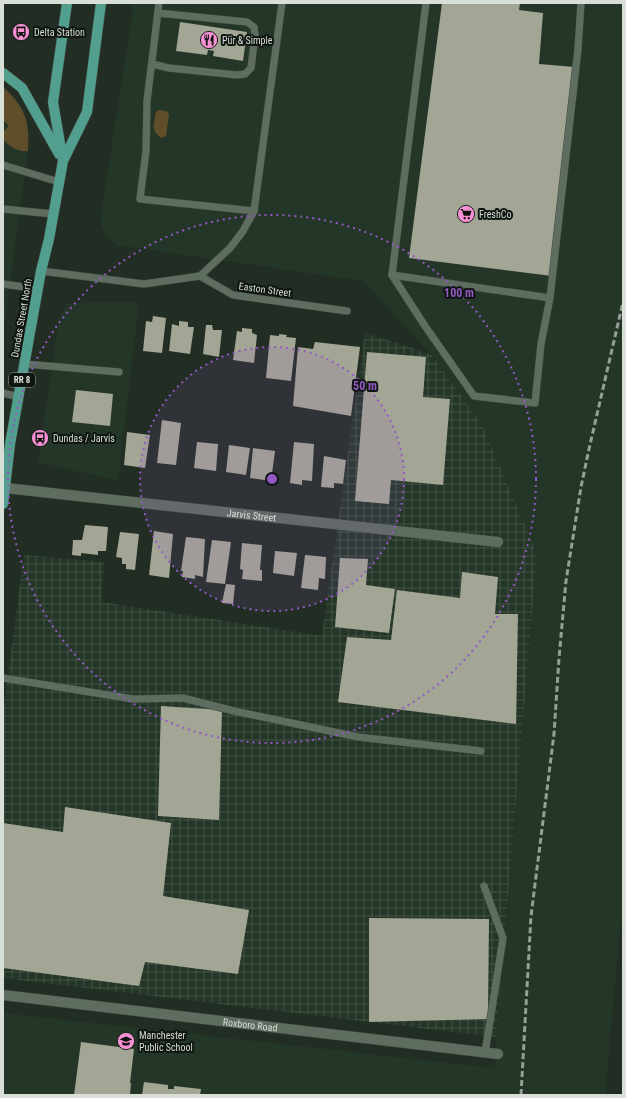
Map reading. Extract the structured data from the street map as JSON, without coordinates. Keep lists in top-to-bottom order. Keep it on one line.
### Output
{"streets":{"main road":["Dundas Street North","RR 8"],"street":["Jarvis Street","Roxboro Road"],"lane":["Easton Street"]},"crossings":[["Dundas Street North","Jarvis Street"]],"places":{"bus stop":["Delta Station","Dundas / Jarvis"],"restaurant":["Pür & Simple"],"supermarket":["FreshCo"],"school or university":["Manchester Public School"]},"rings":["100 m","50 m"]}
